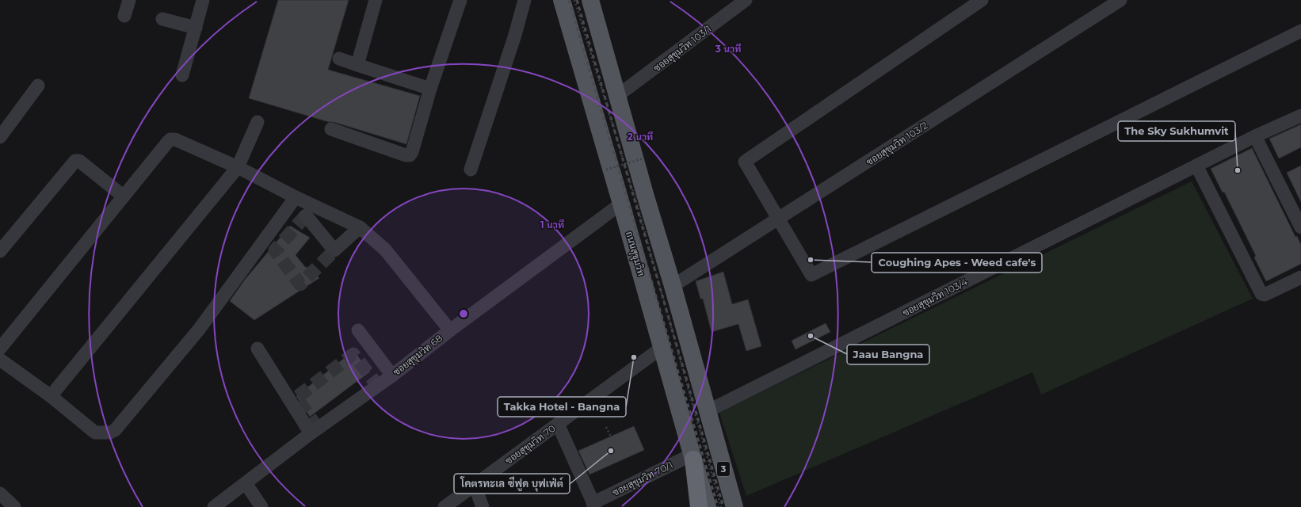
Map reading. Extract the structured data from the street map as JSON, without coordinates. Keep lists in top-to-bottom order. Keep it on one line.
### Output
{"streets":{"main road":["ถนนสุขุมวิท","3"],"street":["ซอยสุขุมวิท 103/1","ซอยสุขุมวิท 103/2","ซอยสุขุมวิท 103/4","ซอยสุขุมวิท 68","ซอยสุขุมวิท 70","ซอยสุขุมวิท 70/1"]},"crossings":[["ถนนสุขุมวิท","ซอยสุขุมวิท 68"],["ถนนสุขุมวิท","ซอยสุขุมวิท 70"],["ถนนสุขุมวิท","ซอยสุขุมวิท 70/1"],["ซอยสุขุมวิท 103/4","3"]],"places":["The Sky Sukhumvit","Coughing Apes - Weed cafe's","Jaau Bangna","Takka Hotel - Bangna","โคตรทะเล ซีฟูด บุฟเฟ่ต์"],"rings":["3 นาที","2 นาที","1 นาที"]}
